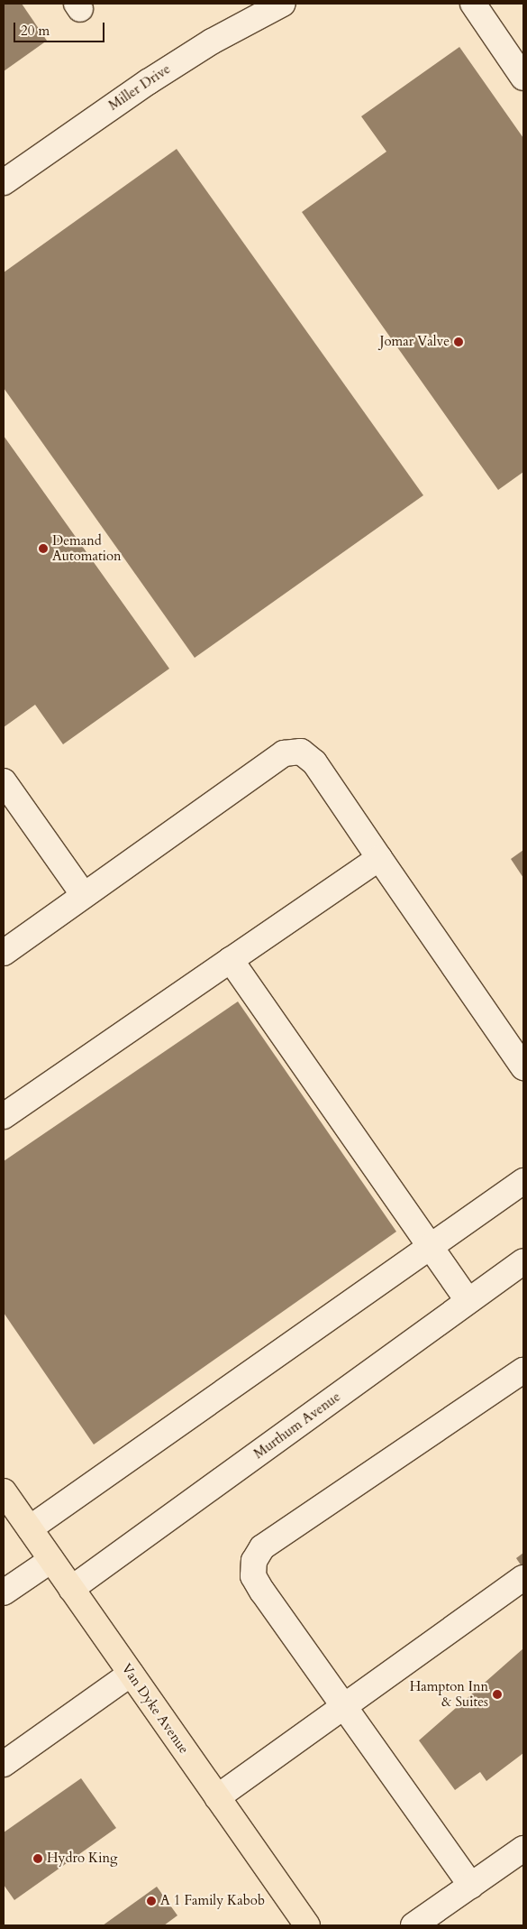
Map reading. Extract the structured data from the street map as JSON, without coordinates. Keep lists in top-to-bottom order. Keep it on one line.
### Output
{"streets":{"main road":["Van Dyke Avenue"],"street":["Miller Drive","Murthum Avenue"]},"crossings":[["Murthum Avenue","Van Dyke Avenue"]],"places":["Jomar Valve","Demand Automation","Hampton Inn & Suites","Hydro King","A 1 Family Kabob"],"scale_bar":"20 m"}
